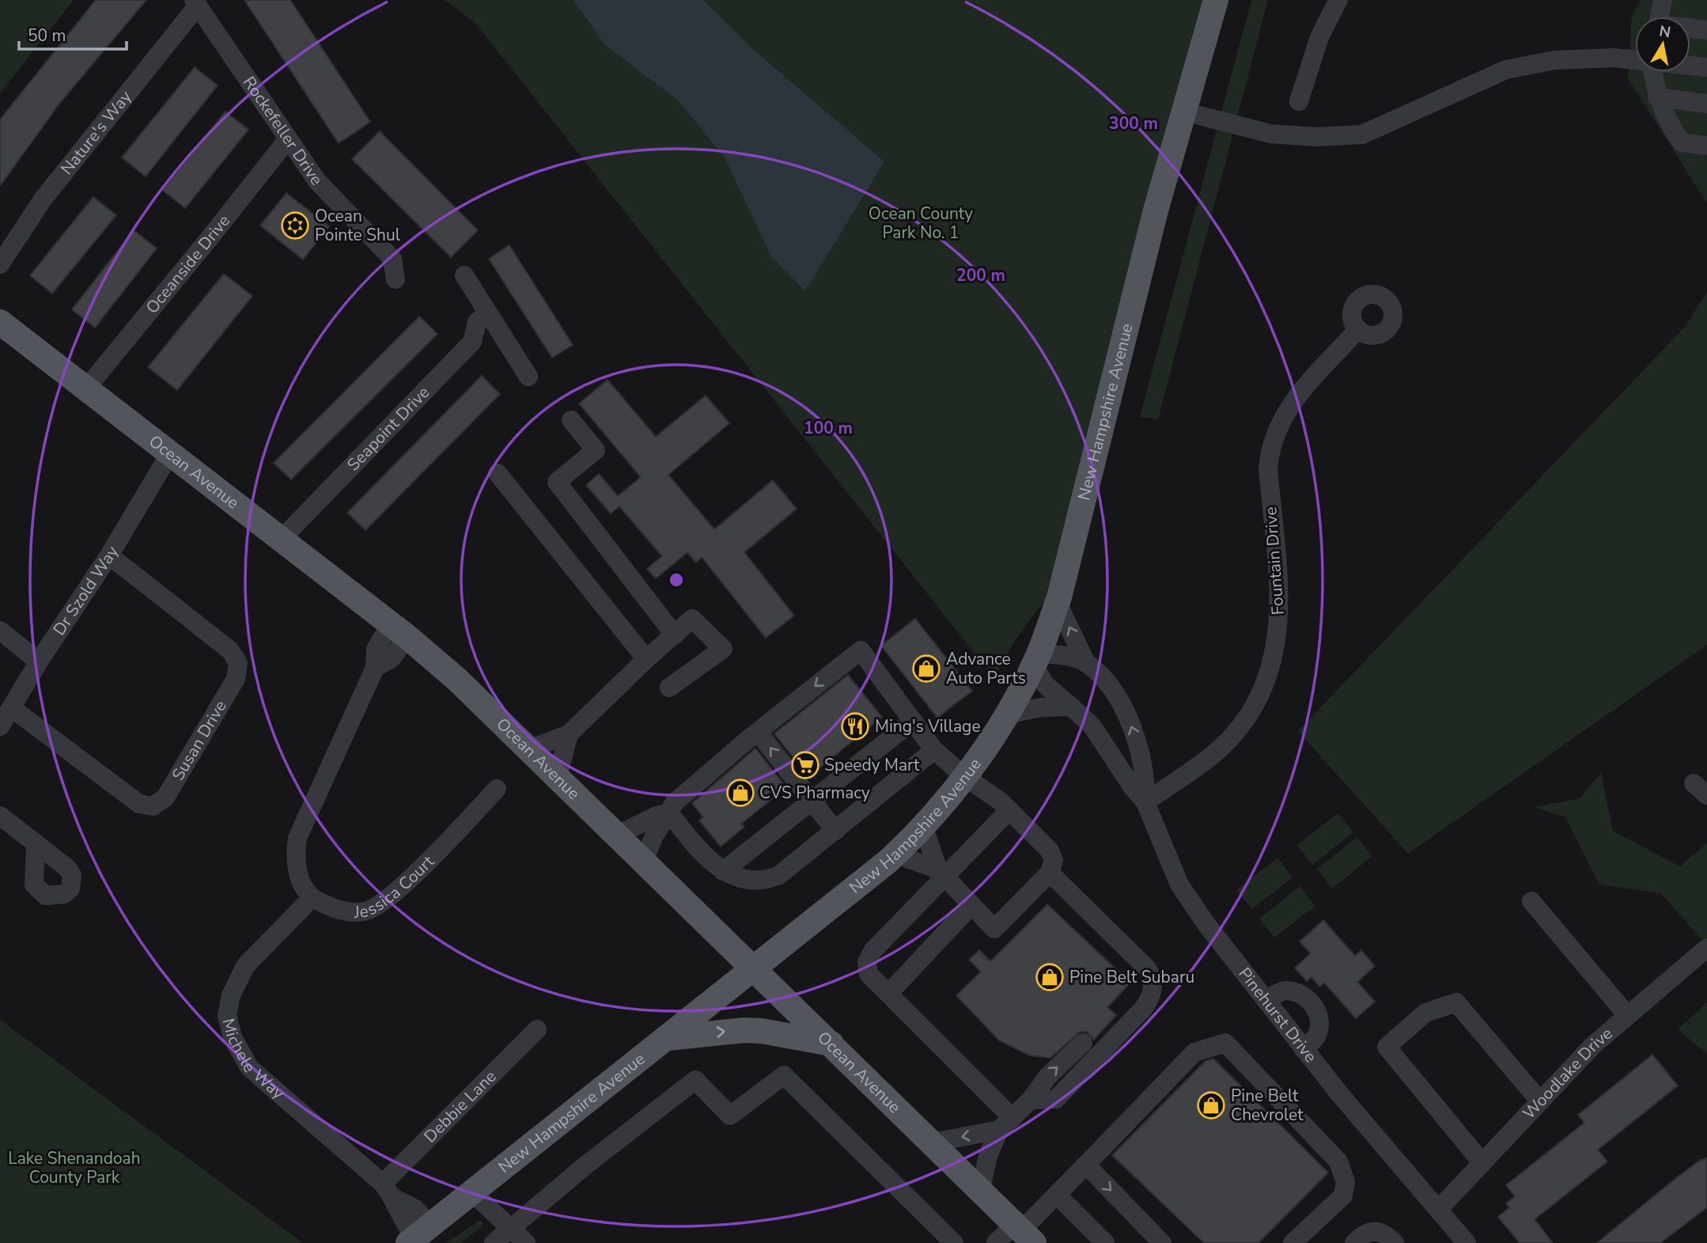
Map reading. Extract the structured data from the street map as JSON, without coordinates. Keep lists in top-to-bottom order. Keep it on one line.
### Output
{"streets":{"main road":["New Hampshire Avenue","Ocean Avenue"],"street":["Rockefeller Drive","Nature's Way","Oceanside Drive","Seapoint Drive","Fountain Drive","Dr Szold Way","Susan Drive","Jessica Court","Pinehurst Drive","Michele Way","Woodlake Drive","Debbie Lane"]},"crossings":[["Rockefeller Drive","Nature's Way"],["Rockefeller Drive","Oceanside Drive"],["Oceanside Drive","Ocean Avenue"],["New Hampshire Avenue","Ocean Avenue"],["New Hampshire Avenue","Pinehurst Drive"],["New Hampshire Avenue","Michele Way"],["Seapoint Drive","Ocean Avenue"],["Ocean Avenue","Dr Szold Way"],["Fountain Drive","Pinehurst Drive"],["Dr Szold Way","Susan Drive"],["Jessica Court","Michele Way"],["Pinehurst Drive","Woodlake Drive"],["Michele Way","Debbie Lane"]],"parks":["Ocean County Park No. 1","Lake Shenandoah County Park"],"places":{"synagogue":["Ocean Pointe Shul"],"shop":["Advance Auto Parts","CVS Pharmacy","Pine Belt Subaru","Pine Belt Chevrolet"],"restaurant":["Ming's Village"],"supermarket":["Speedy Mart"]},"scale_bar":"50 m","north":"top","rings":["300 m","200 m","100 m"]}
